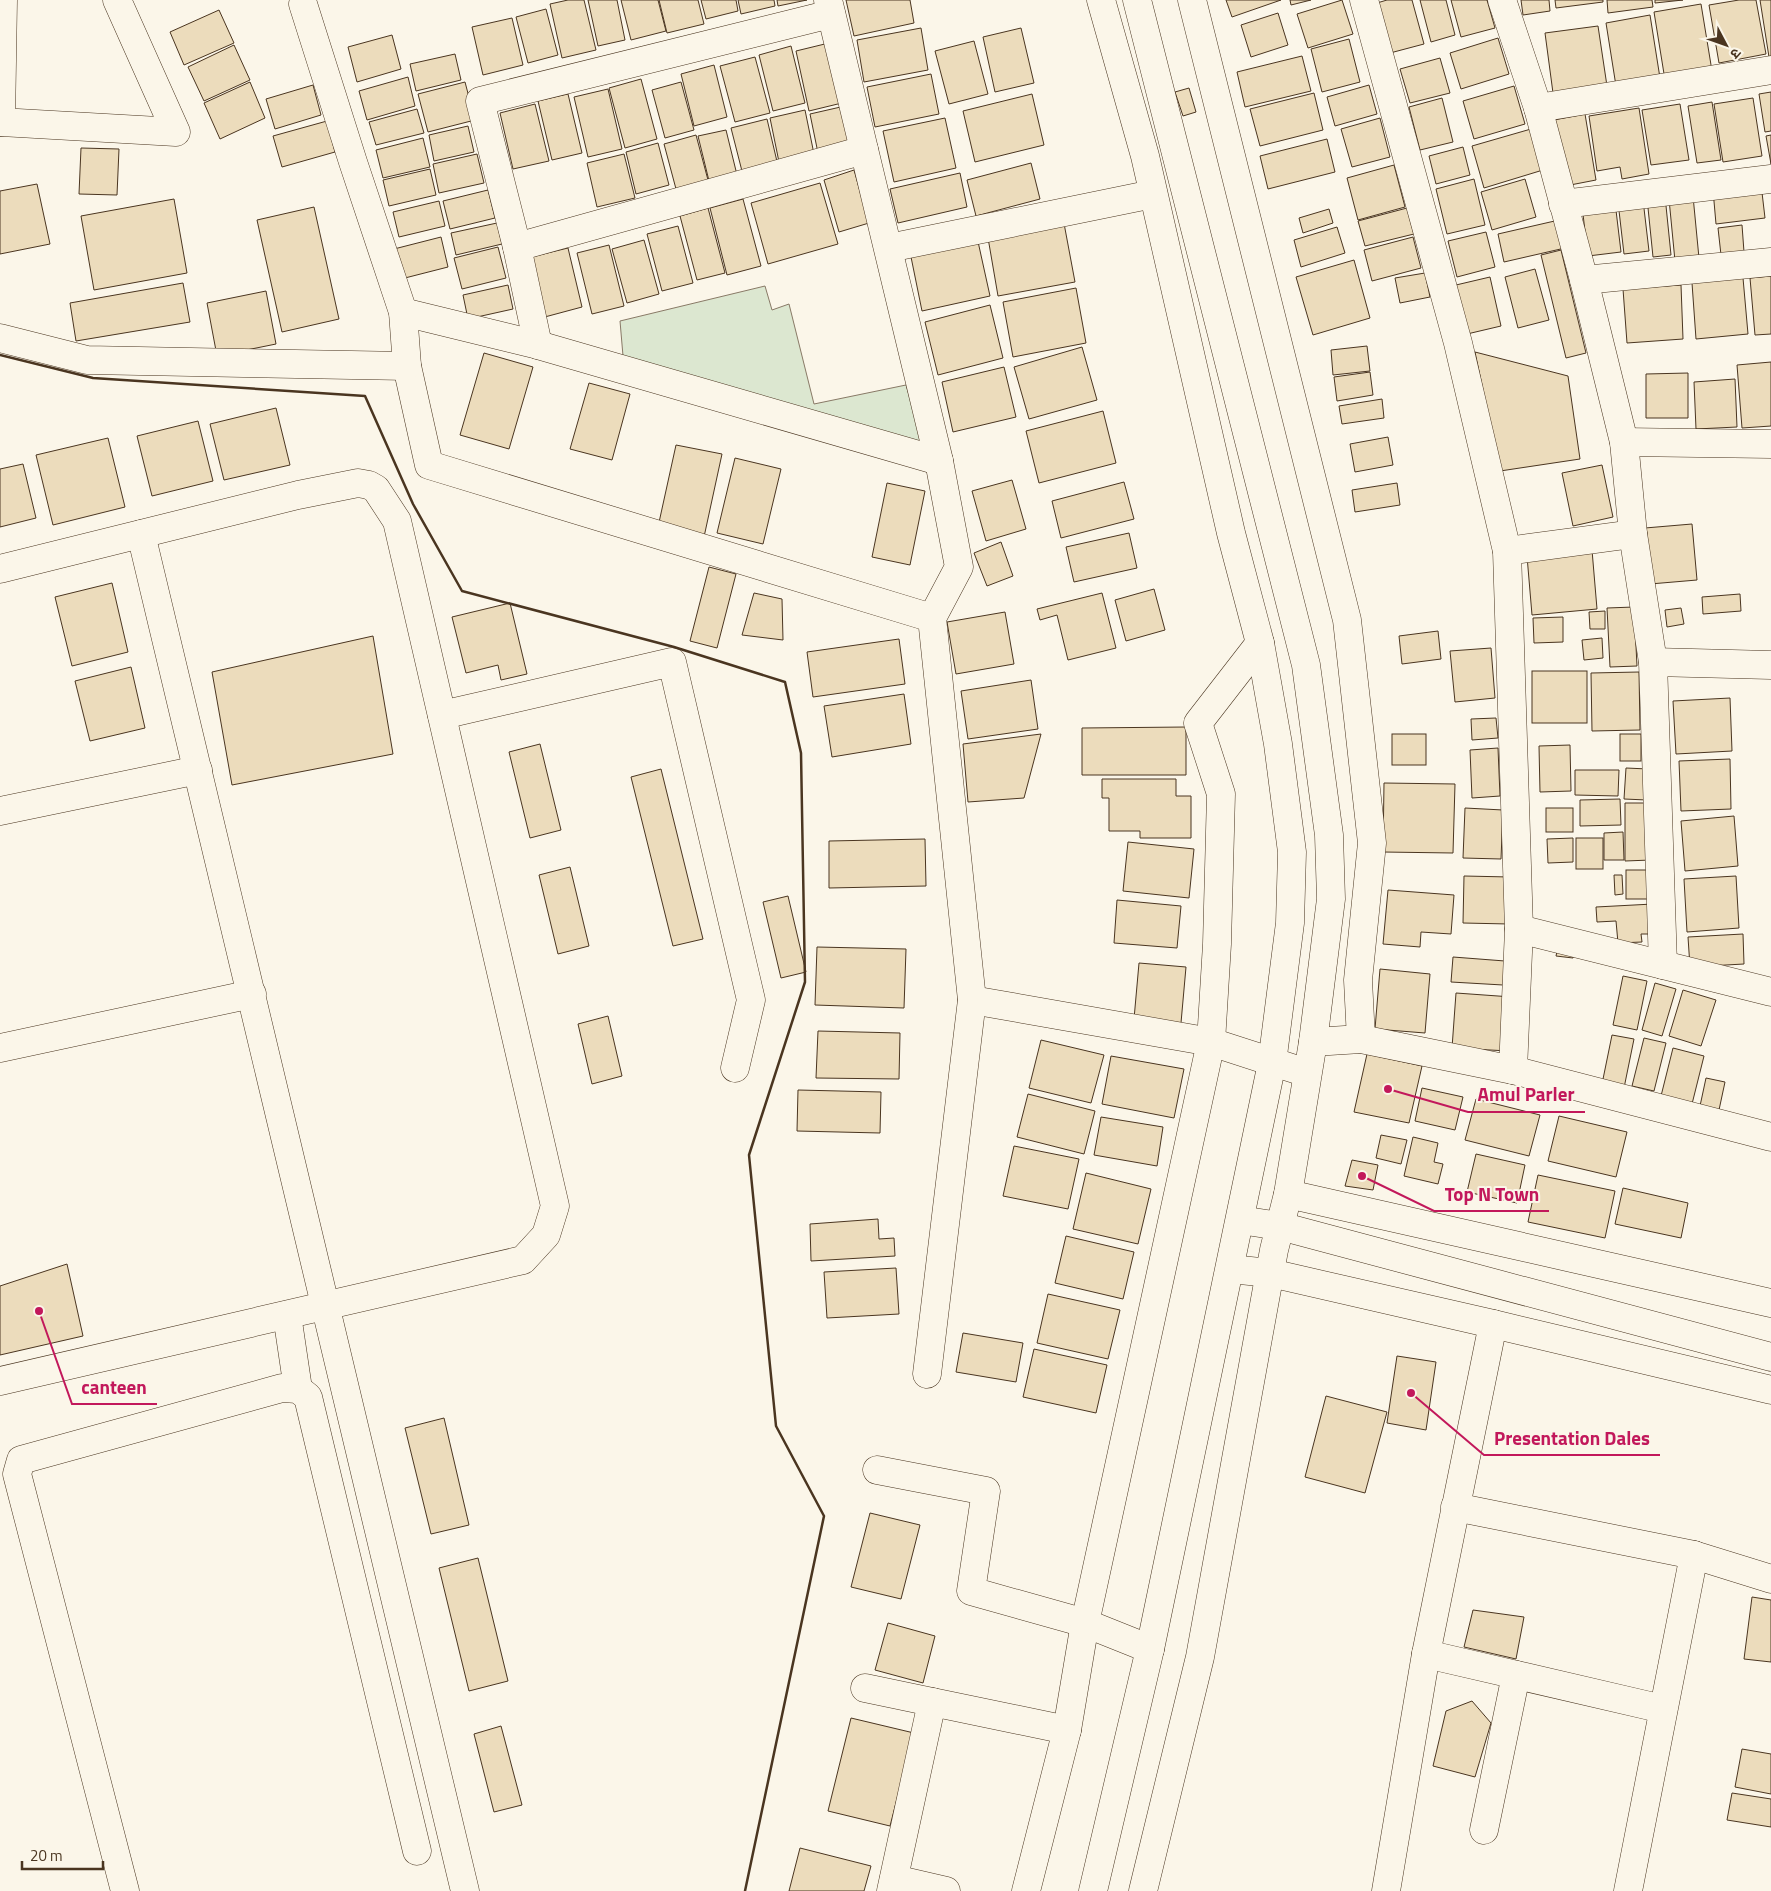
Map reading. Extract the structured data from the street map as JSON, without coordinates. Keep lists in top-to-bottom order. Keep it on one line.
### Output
{"places":["Amul Parler","Top N Town","canteen","Presentation Dales"],"scale_bar":"20 m","north":"bottom right"}
